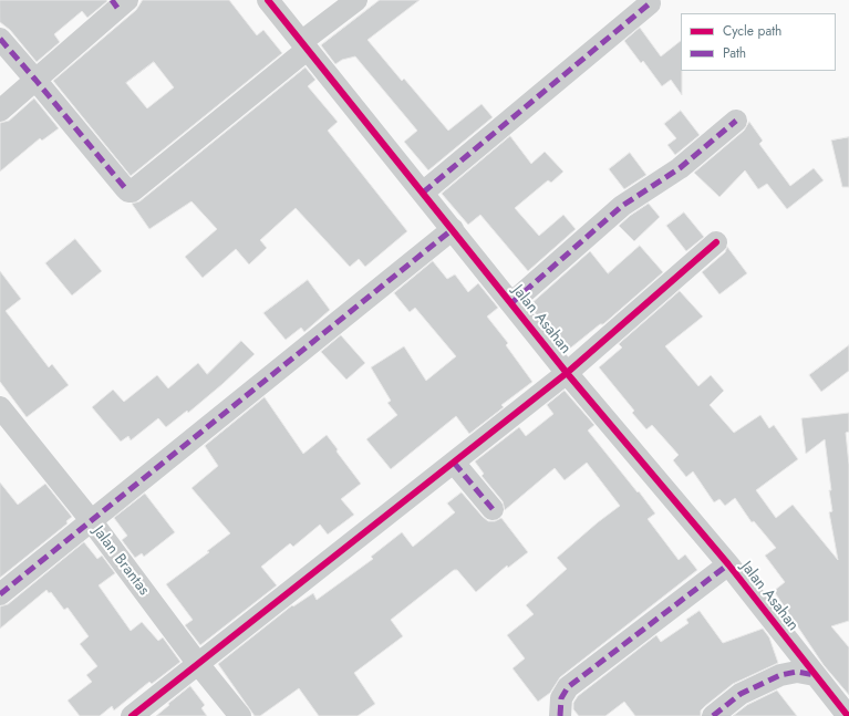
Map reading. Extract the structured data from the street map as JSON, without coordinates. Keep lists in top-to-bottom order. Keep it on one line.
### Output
{"streets":{"street":["Jalan Asahan","Jalan Brantas"]},"legend":["Cycle path","Path"]}
